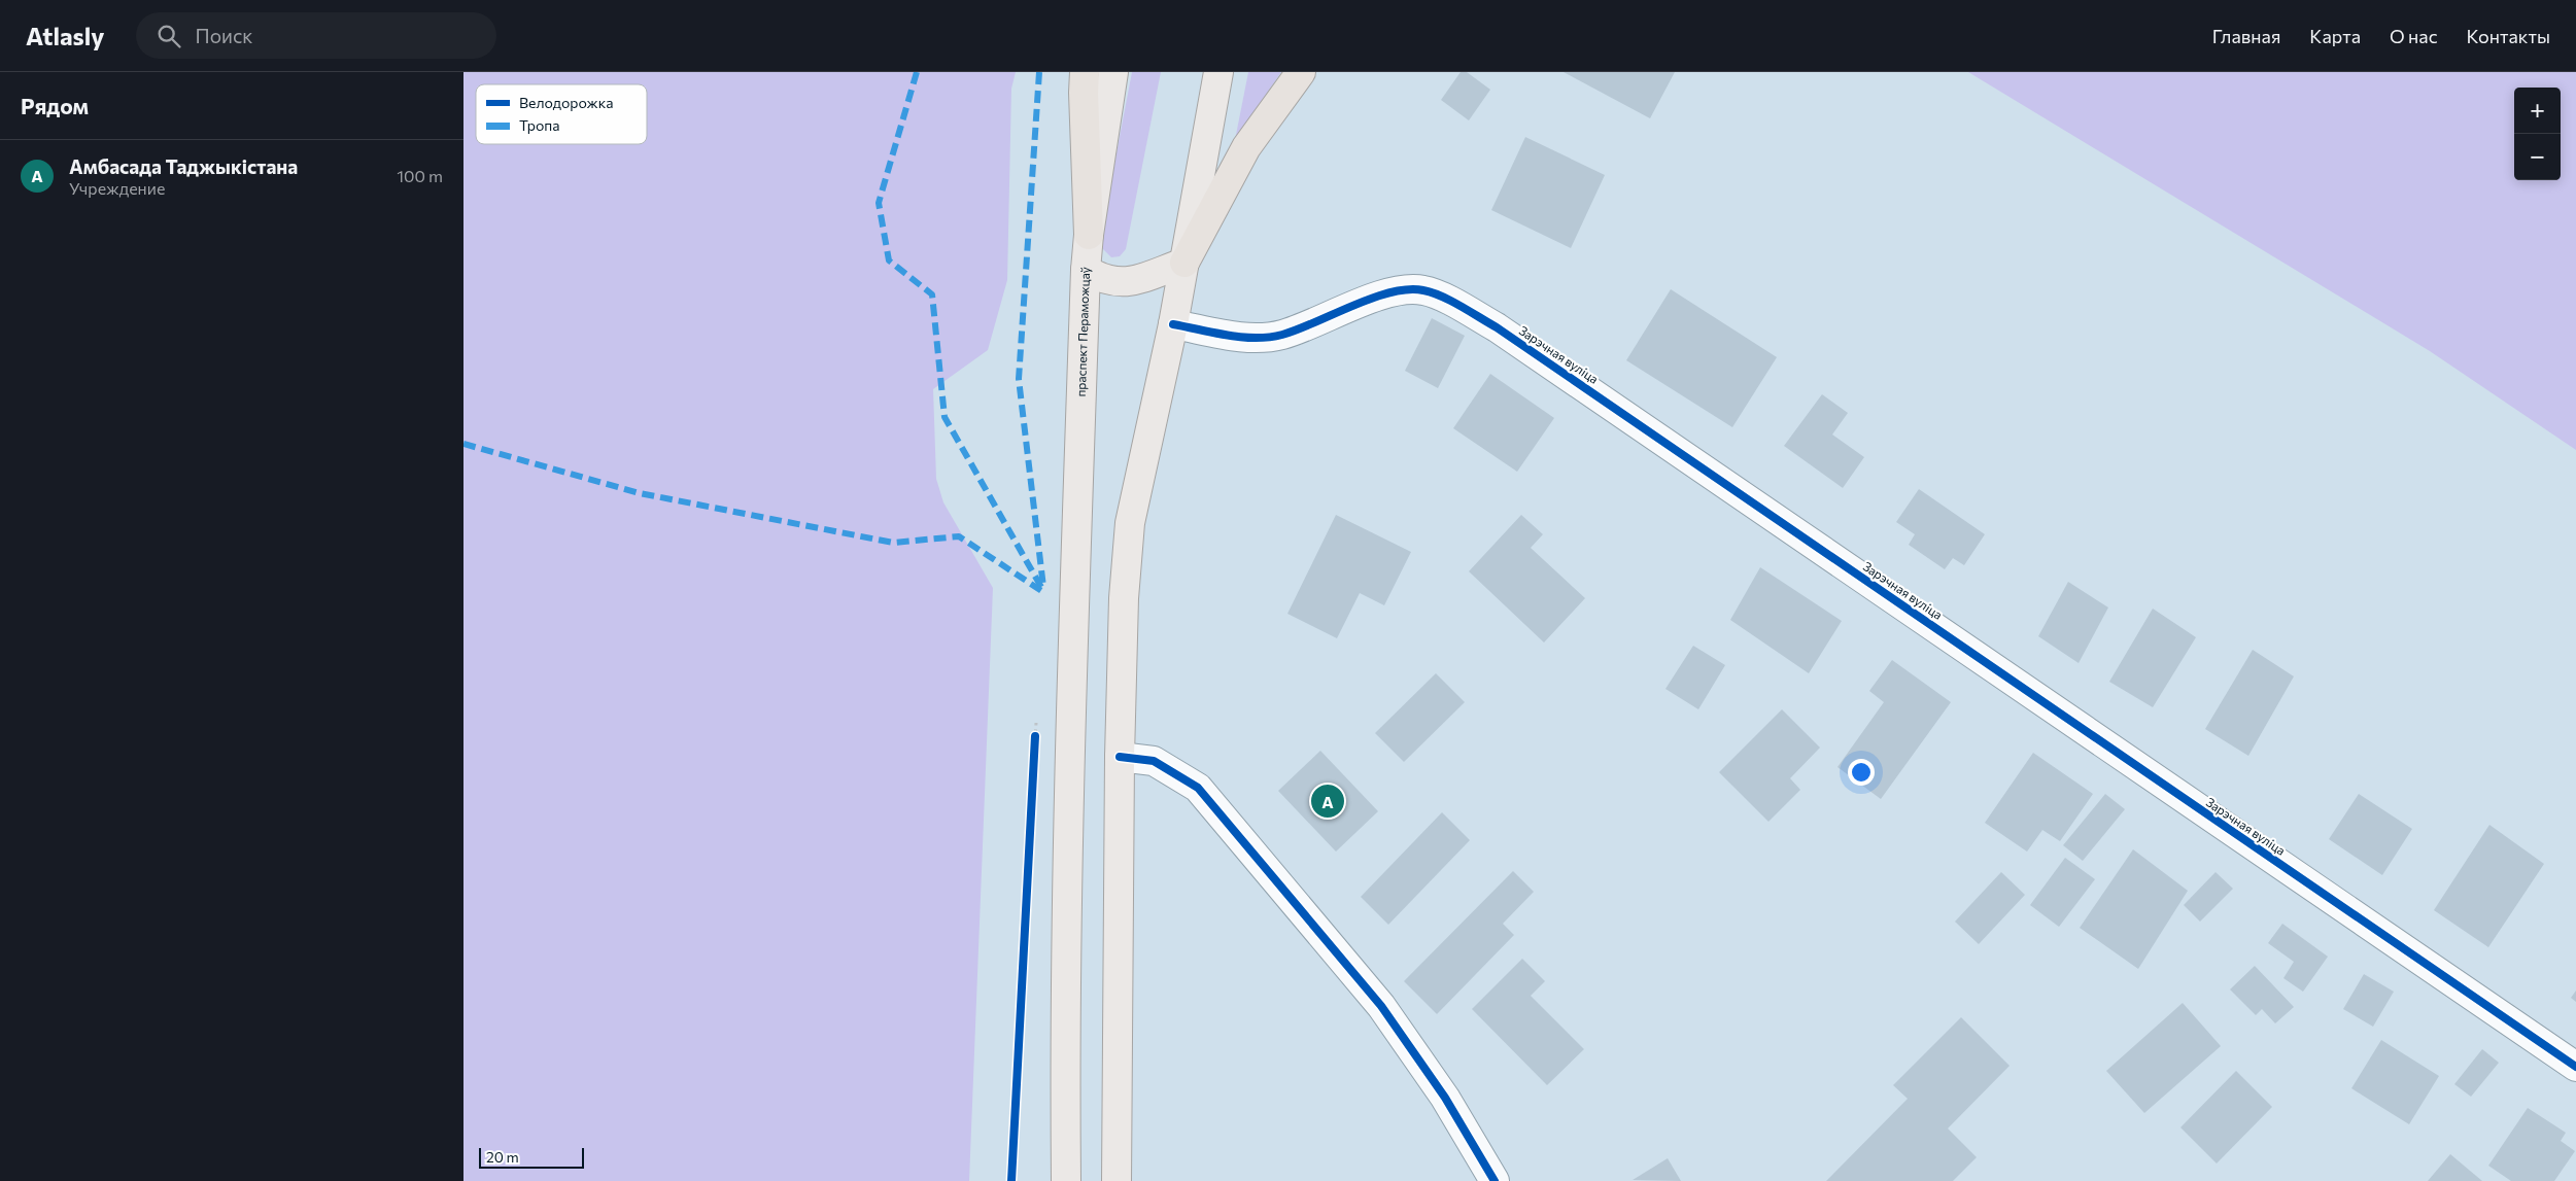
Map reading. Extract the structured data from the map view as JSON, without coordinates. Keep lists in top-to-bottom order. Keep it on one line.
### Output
{"streets":{"main road":["праспект Пераможцаў"],"street":["Зарэчная вуліца"]},"legend":["Велодорожка","Тропа"],"scale_bar":"20 m","page":{"header":"Atlasly","search":"Поиск","nav":["Главная","Карта","О нас","Контакты"],"heading":"Рядом","map_buttons":["+","−"],"list":[{"mark":"A","name":"Амбасада Таджыкістана","note":"Учреждение","value":"100 m"}],"pins":"A","scale":"20 m"}}
